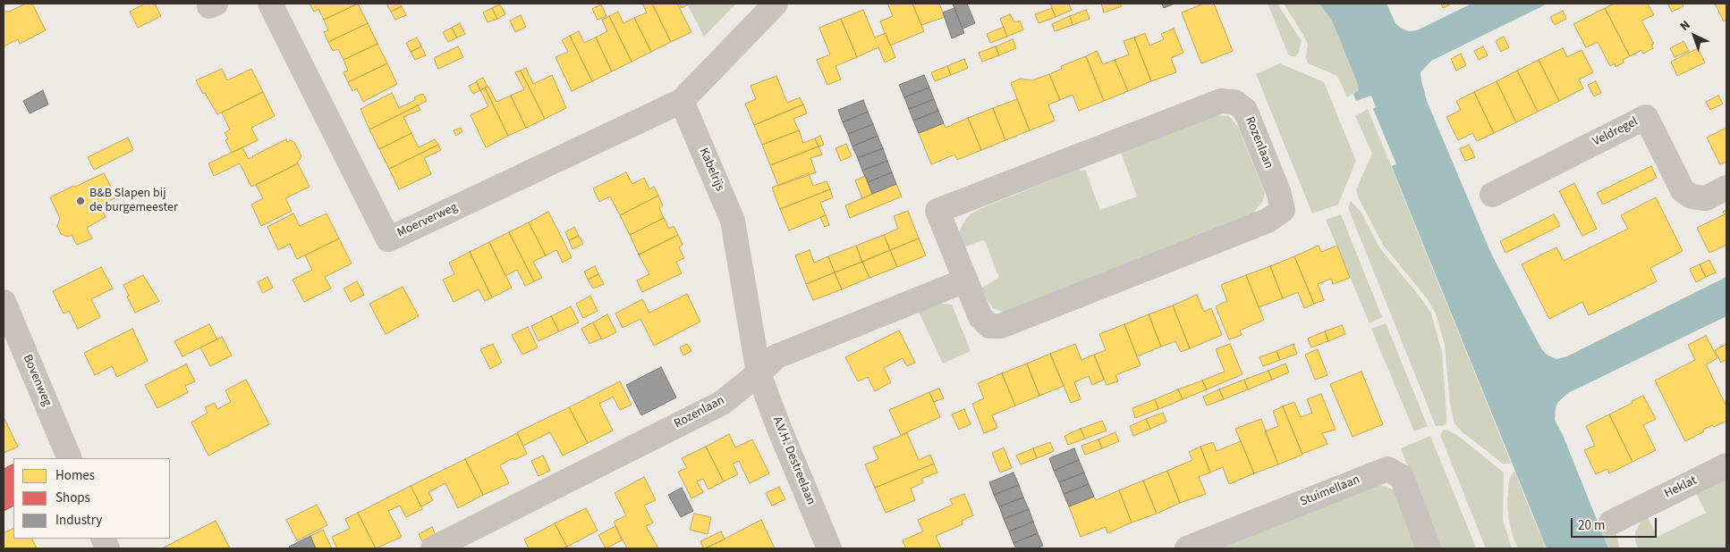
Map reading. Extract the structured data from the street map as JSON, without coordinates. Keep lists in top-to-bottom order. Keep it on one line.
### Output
{"streets":{"street":["Veldregel","Rozenlaan","Kabelrijs","Moerverweg","Bovenweg","A.V.H. Destreelaan","Heklat","Stuimellaan"]},"crossings":[["Rozenlaan","Kabelrijs"],["Rozenlaan","A.V.H. Destreelaan"],["Kabelrijs","Moerverweg"],["Kabelrijs","A.V.H. Destreelaan"]],"places":["B&B Slapen bij de burgemeester"],"legend":["Homes","Shops","Industry"],"scale_bar":"20 m","north":"top left"}
